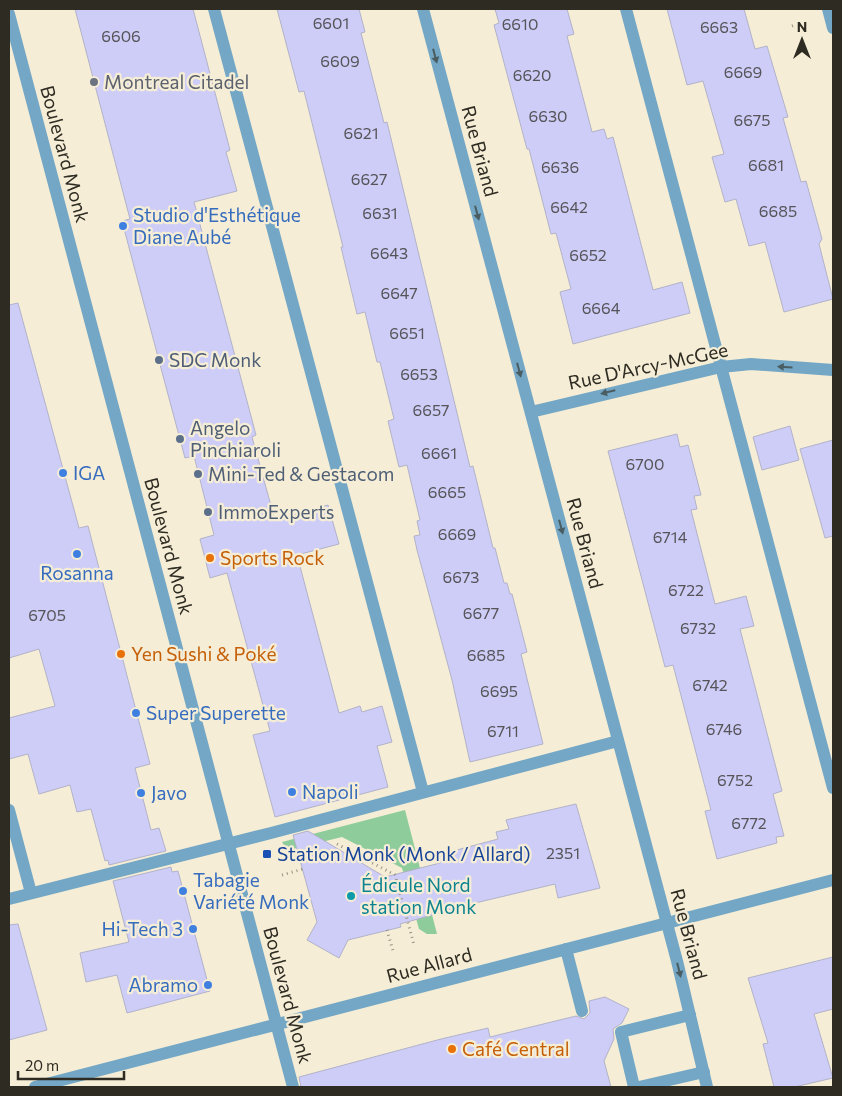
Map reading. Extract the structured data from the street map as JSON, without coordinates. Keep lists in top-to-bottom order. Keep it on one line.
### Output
{"streets":{"street":["Rue Briand","Boulevard Monk","Rue D'Arcy-McGee","Rue Allard"]},"crossings":[["Rue Briand","Rue D'Arcy-McGee"],["Rue Briand","Rue Allard"],["Boulevard Monk","Rue Allard"]],"one_way":["Rue Briand","Rue D'Arcy-McGee"],"places":{"other":["Montreal Citadel","Studio d'Esthétique Diane Aubé","SDC Monk","Angelo Pinchiaroli","IGA","Mini-Ted & Gestacom","ImmoExperts","Rosanna","Sports Rock","Yen Sushi & Poké","Super Superette","Napoli","Javo","Tabagie Variété Monk","Édicule Nord station Monk","Hi-Tech 3","Abramo","Café Central"],"transit":["Station Monk (Monk / Allard)"]},"house_numbers":["6601","6610","6663","6606","6609","6669","6620","6630","6675","6621","6681","6636","6627","6642","6685","6631","6643","6652","6647","6664","6651","6653","6657","6661","6700","6665","6669","6714","6673","6722","6677","6705","6732","6685","6742","6695","6746","6711","6752","6772","2351"],"scale_bar":"20 m","north":"top"}
